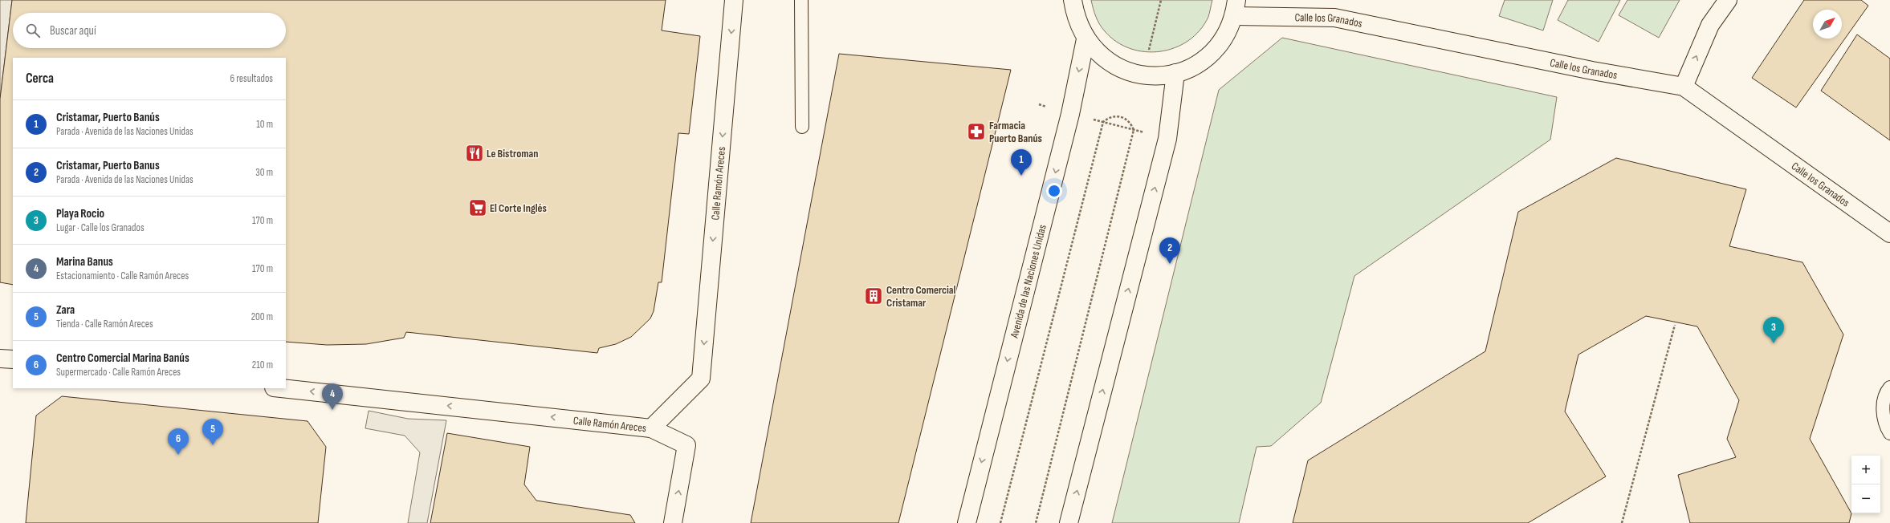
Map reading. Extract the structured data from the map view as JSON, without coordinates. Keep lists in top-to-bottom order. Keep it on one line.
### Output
{"streets":{"street":["Calle los Granados","Calle Ramón Areces","Avenida de las Naciones Unidas"]},"places":{"pharmacy":["Farmacia Puerto Banús"],"restaurant":["Le Bistroman"],"supermarket":["El Corte Inglés"],"building":["Centro Comercial Cristamar"]},"north":"top right","page":{"search":"Buscar aquí","heading":["Cerca","6 resultados"],"list":[{"mark":"1","name":"Cristamar, Puerto Banús","note":"Parada · Avenida de las Naciones Unidas","value":"10 m"},{"mark":"2","name":"Cristamar, Puerto Banus","note":"Parada · Avenida de las Naciones Unidas","value":"30 m"},{"mark":"3","name":"Playa Rocio","note":"Lugar · Calle los Granados","value":"170 m"},{"mark":"4","name":"Marina Banus","note":"Estacionamiento · Calle Ramón Areces","value":"170 m"},{"mark":"5","name":"Zara","note":"Tienda · Calle Ramón Areces","value":"200 m"},{"mark":"6","name":"Centro Comercial Marina Banús","note":"Supermercado · Calle Ramón Areces","value":"210 m"}],"pins":["1","2","3","4","5","6"],"map_buttons":["+","−"]}}
